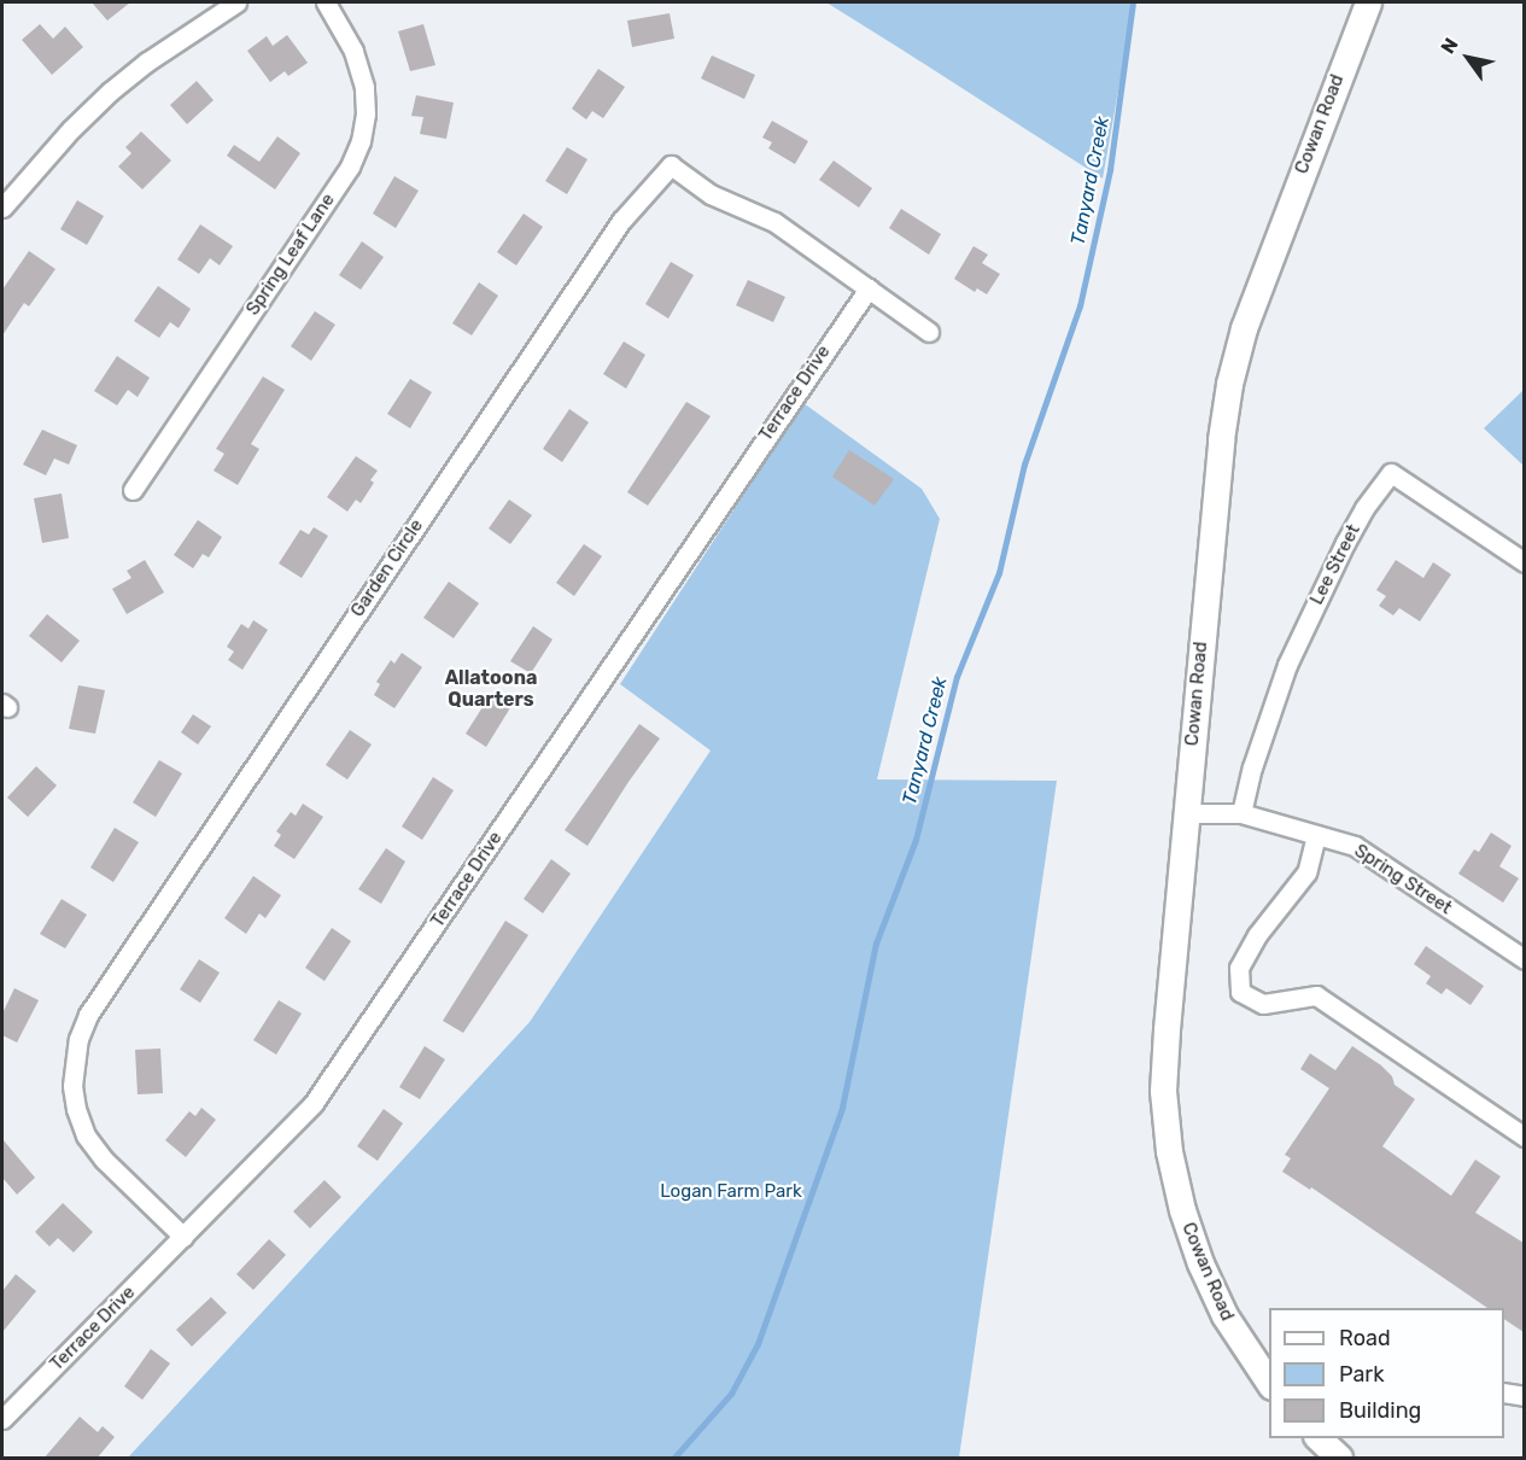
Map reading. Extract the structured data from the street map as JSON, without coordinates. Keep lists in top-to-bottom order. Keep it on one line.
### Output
{"streets":{"main road":["Cowan Road"],"street":["Spring Leaf Lane","Terrace Drive","Lee Street","Garden Circle","Spring Street"]},"crossings":[["Cowan Road","Spring Street"],["Terrace Drive","Garden Circle"],["Lee Street","Spring Street"]],"districts":["Allatoona Quarters"],"water":["Tanyard Creek"],"parks":["Logan Farm Park"],"legend":["Road","Park","Building"],"north":"top left"}
